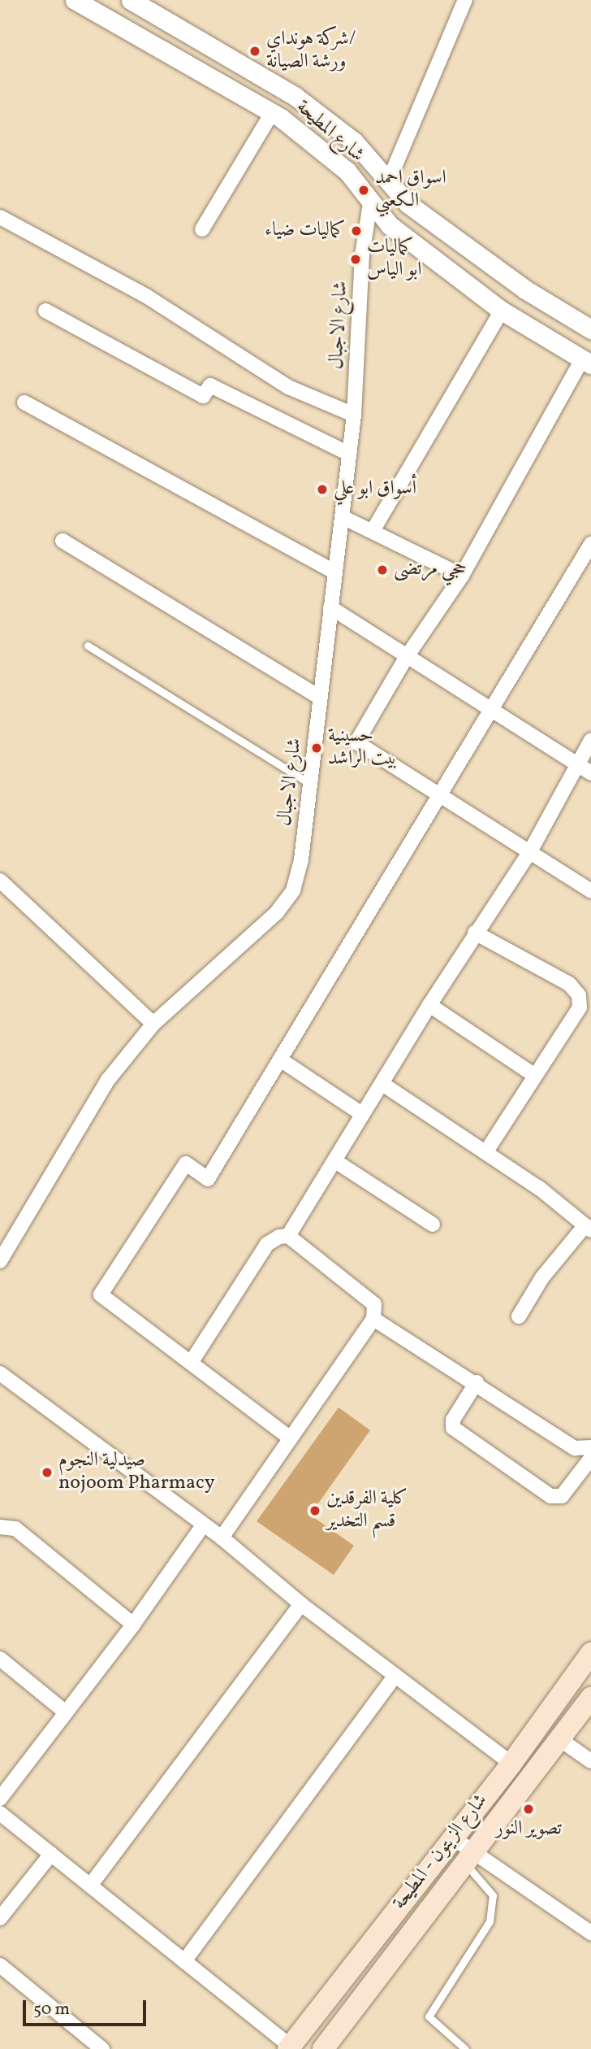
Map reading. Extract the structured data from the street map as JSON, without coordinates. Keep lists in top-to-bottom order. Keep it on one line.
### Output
{"streets":{"main road":["شارع الزيتون - المطيحة"],"street":["شارع المطيحة","شارع الاجبال"]},"crossings":[["شارع المطيحة","شارع الاجبال"]],"places":["شركة هونداي/ ورشة الصيانة","اسواق احمد الكعبي","كماليات ضياء","كماليات ابو الياس","أسواق ابو علي","حجي مرتضى","حسينية بيت الراشد","صيدلية النجوم nojoom Pharmacy","كلية الفرقدين قسم التخدير","تصوير النور"],"scale_bar":"50 m"}
